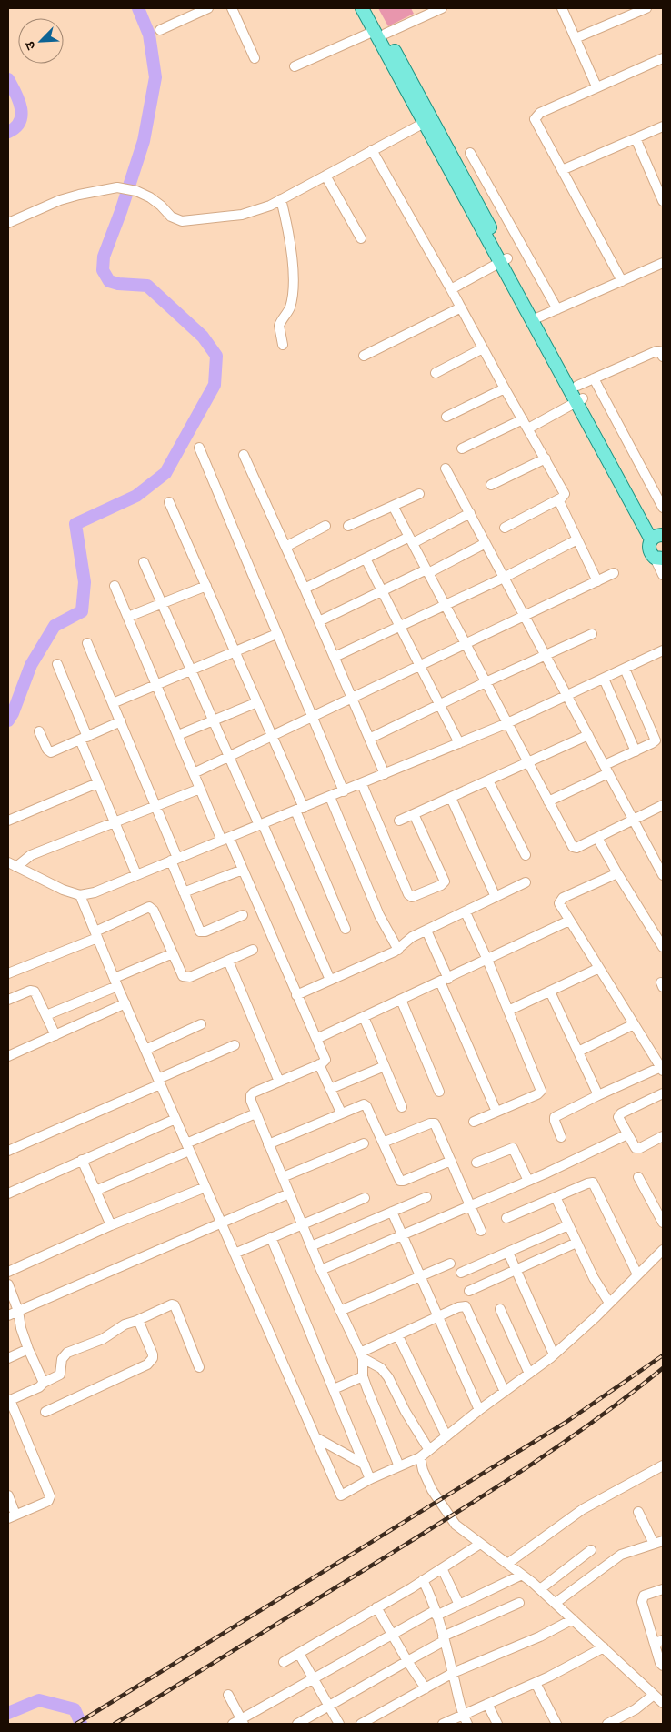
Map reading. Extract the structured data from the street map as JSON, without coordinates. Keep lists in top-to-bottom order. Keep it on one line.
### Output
{"north":"bottom left"}
